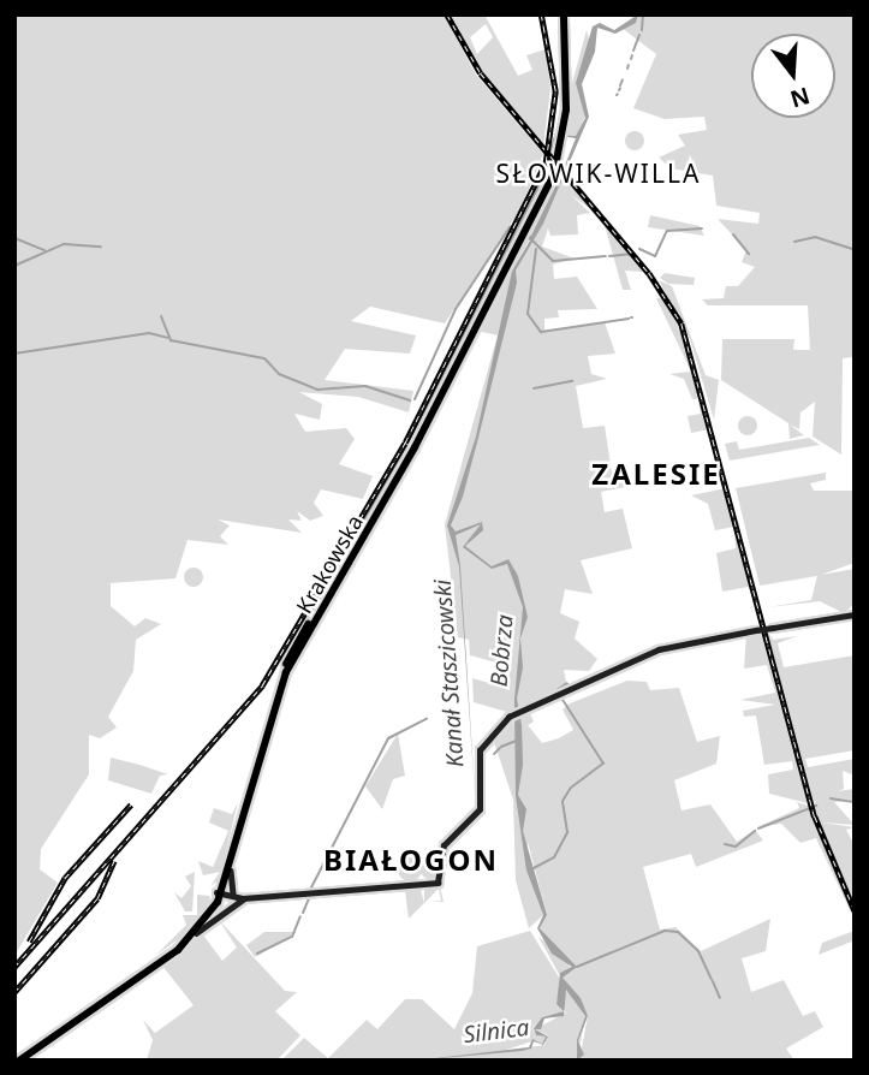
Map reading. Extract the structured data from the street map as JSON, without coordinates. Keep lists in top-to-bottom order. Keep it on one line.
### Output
{"streets":{"main road":["Krakowska"]},"districts":["SŁOWIK-WILLA","ZALESIE","BIAŁOGON"],"water":["Bobrza","Kanał Staszicowski","Silnica"],"north":"bottom"}
